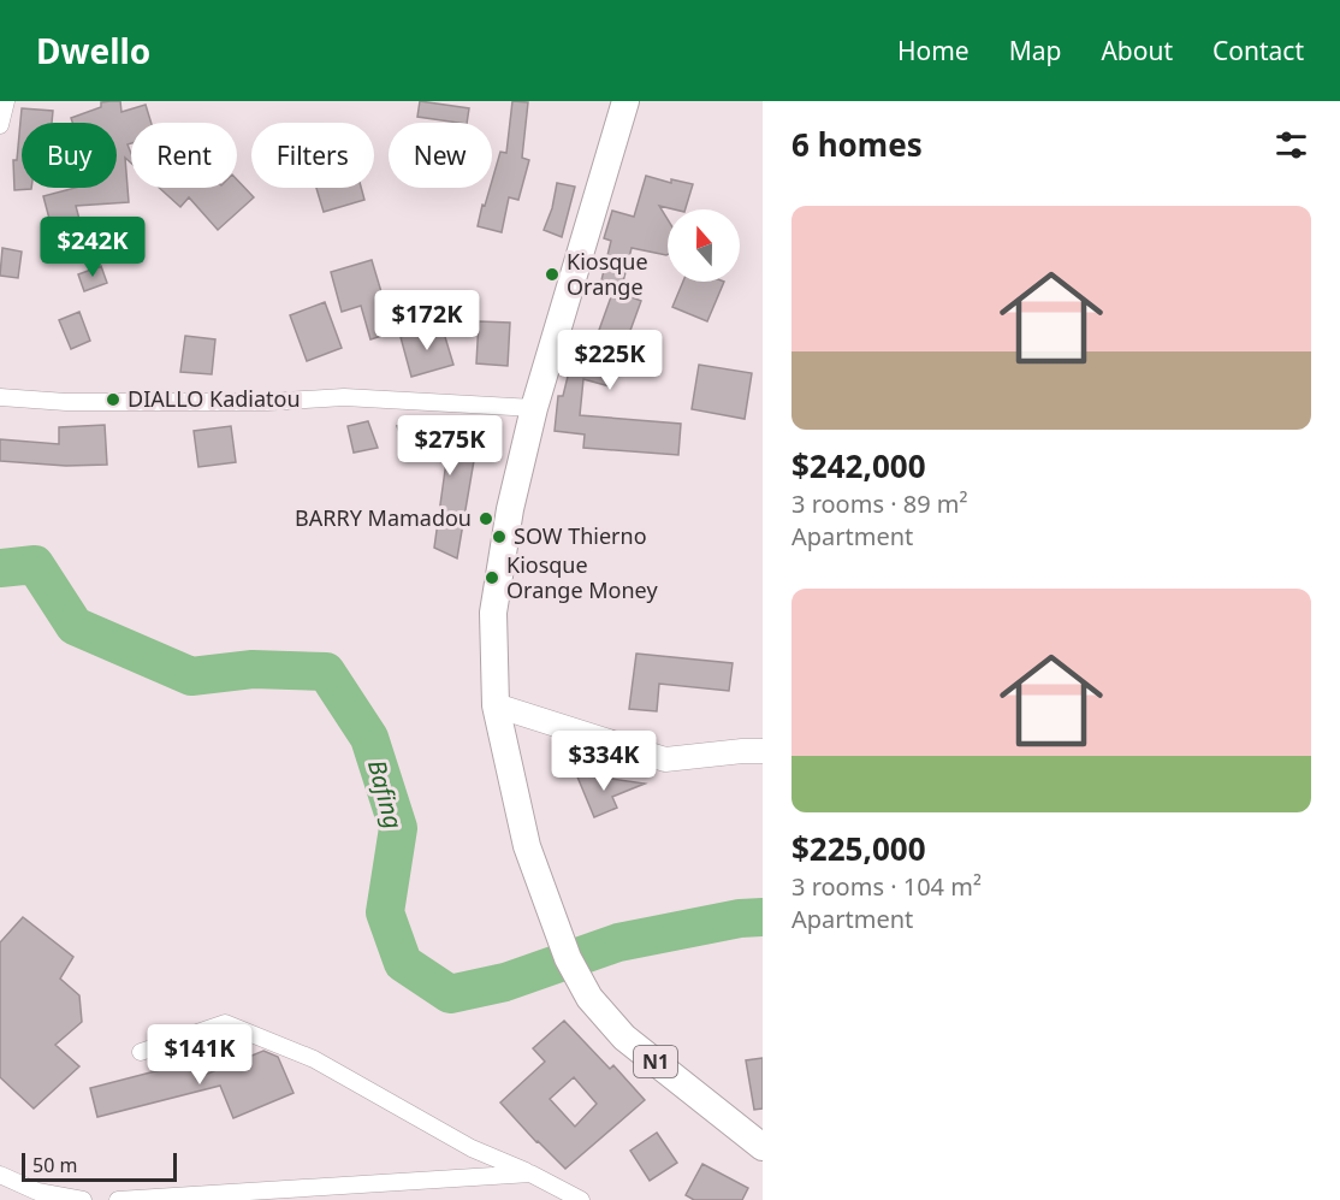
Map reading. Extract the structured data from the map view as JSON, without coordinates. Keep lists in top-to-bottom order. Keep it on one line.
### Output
{"streets":{"highway":["N1"]},"water":["Bafing"],"places":["Kiosque Orange","DIALLO Kadiatou","BARRY Mamadou","SOW Thierno","Kiosque Orange Money"],"scale_bar":"50 m","north":"top","page":{"header":"Dwello","nav":["Home","Map","About","Contact"],"heading":"6 homes","chip":["Buy","Rent","Filters","New"],"list":[{"name":"$242,000","note":"3 rooms · 89 m² · Apartment"},{"name":"$225,000","note":"3 rooms · 104 m² · Apartment"}],"price":["$242K","$172K","$225K","$275K","$334K","$141K"],"scale":"50 m"}}
